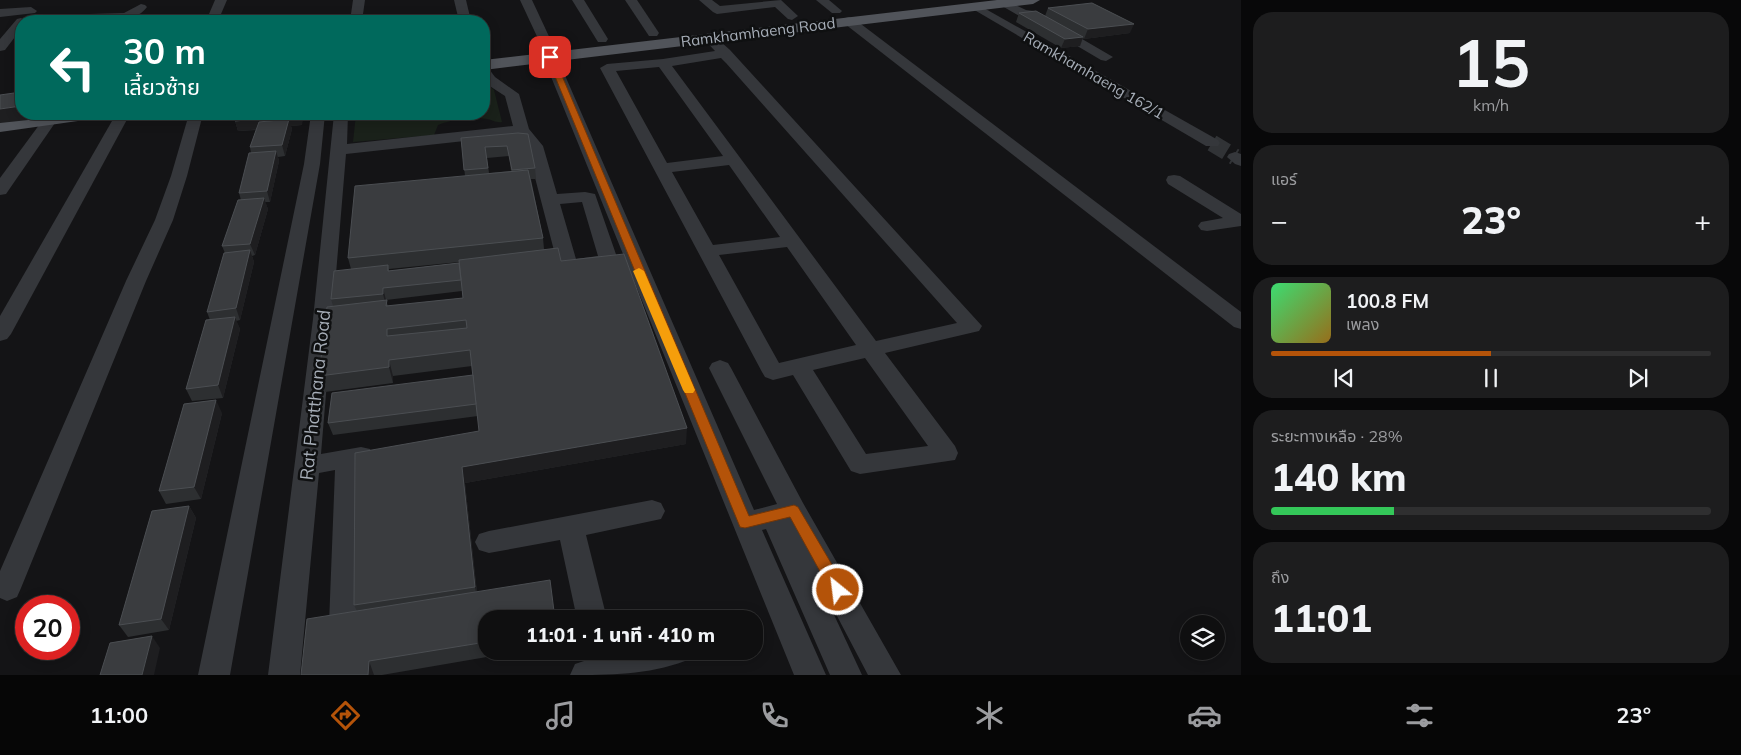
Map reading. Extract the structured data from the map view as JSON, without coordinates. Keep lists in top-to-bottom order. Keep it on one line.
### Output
{"streets":{"main road":["Ramkhamhaeng Road"],"street":["Ramkhamhaeng 162/1","Rat Phatthana Road"]},"crossings":[["Ramkhamhaeng Road","Ramkhamhaeng 162/1"]],"page":{"tile":[["15","km/h"],"แอร์",["ระยะทางเหลือ · 28%","140 km"],["ถึง","11:01"]],"turn":["30 m","เลี้ยวซ้าย"],"heat":["−","23°","+"],"song":["100.8 FM","เพลง"],"limit":"20","trip":"11:01 · 1 นาที · 410 m","tabs":["11:00","23°"]}}
